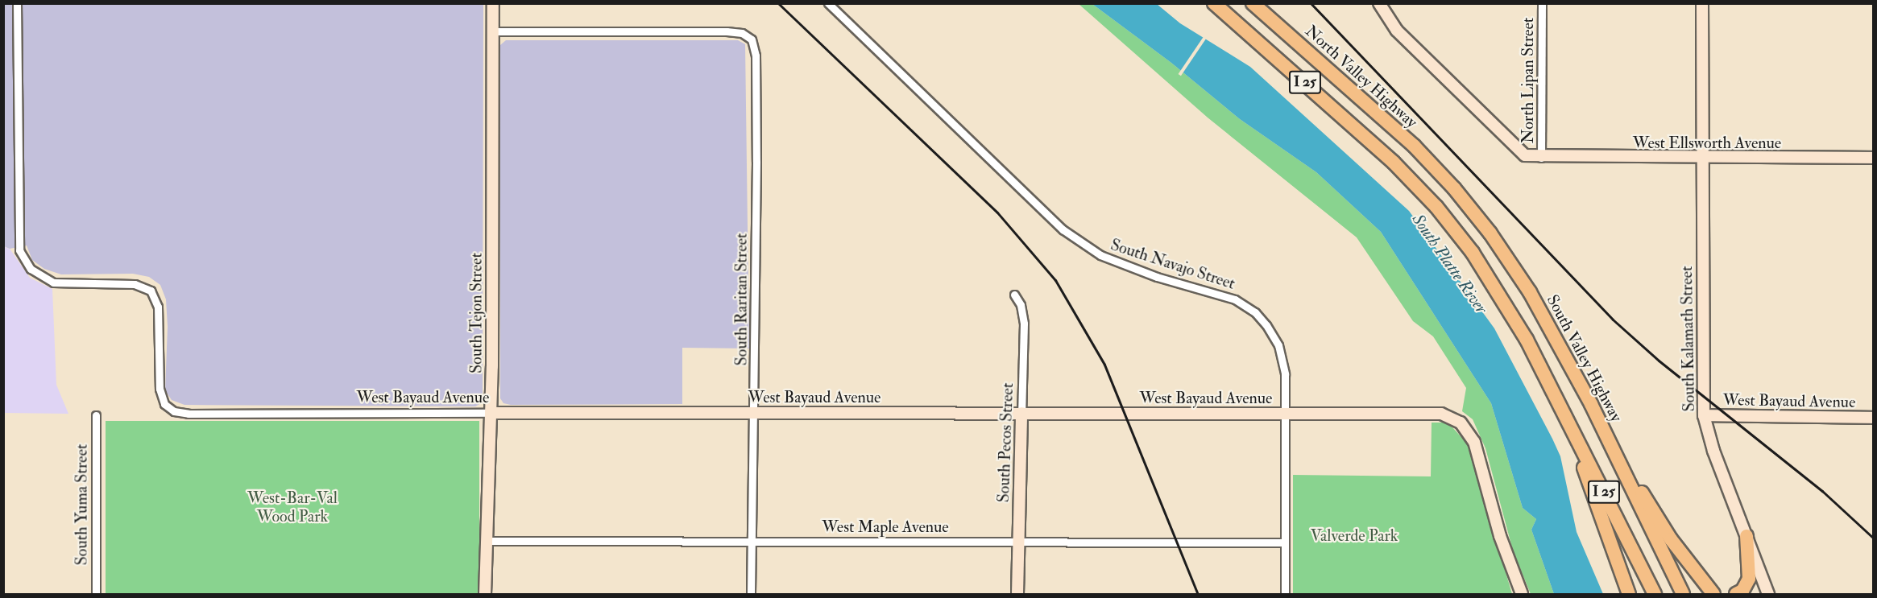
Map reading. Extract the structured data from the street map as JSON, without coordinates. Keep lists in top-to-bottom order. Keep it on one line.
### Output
{"streets":{"highway":["North Valley Highway","I 25","South Valley Highway"],"street":["North Lipan Street","West Ellsworth Avenue","South Navajo Street","South Raritan Street","South Tejon Street","South Kalamath Street","West Bayaud Avenue","South Pecos Street","South Yuma Street","West Maple Avenue"]},"crossings":[["North Valley Highway","South Valley Highway"],["North Lipan Street","West Ellsworth Avenue"],["West Ellsworth Avenue","South Kalamath Street"],["South Navajo Street","West Bayaud Avenue"],["South Navajo Street","West Maple Avenue"],["South Raritan Street","South Tejon Street"],["South Raritan Street","West Bayaud Avenue"],["South Raritan Street","West Maple Avenue"],["South Tejon Street","West Bayaud Avenue"],["South Tejon Street","West Maple Avenue"],["South Kalamath Street","West Bayaud Avenue"],["West Bayaud Avenue","South Pecos Street"],["South Pecos Street","West Maple Avenue"]],"water":["South Platte River"],"parks":["West-Bar-Val Wood Park","Valverde Park"]}
